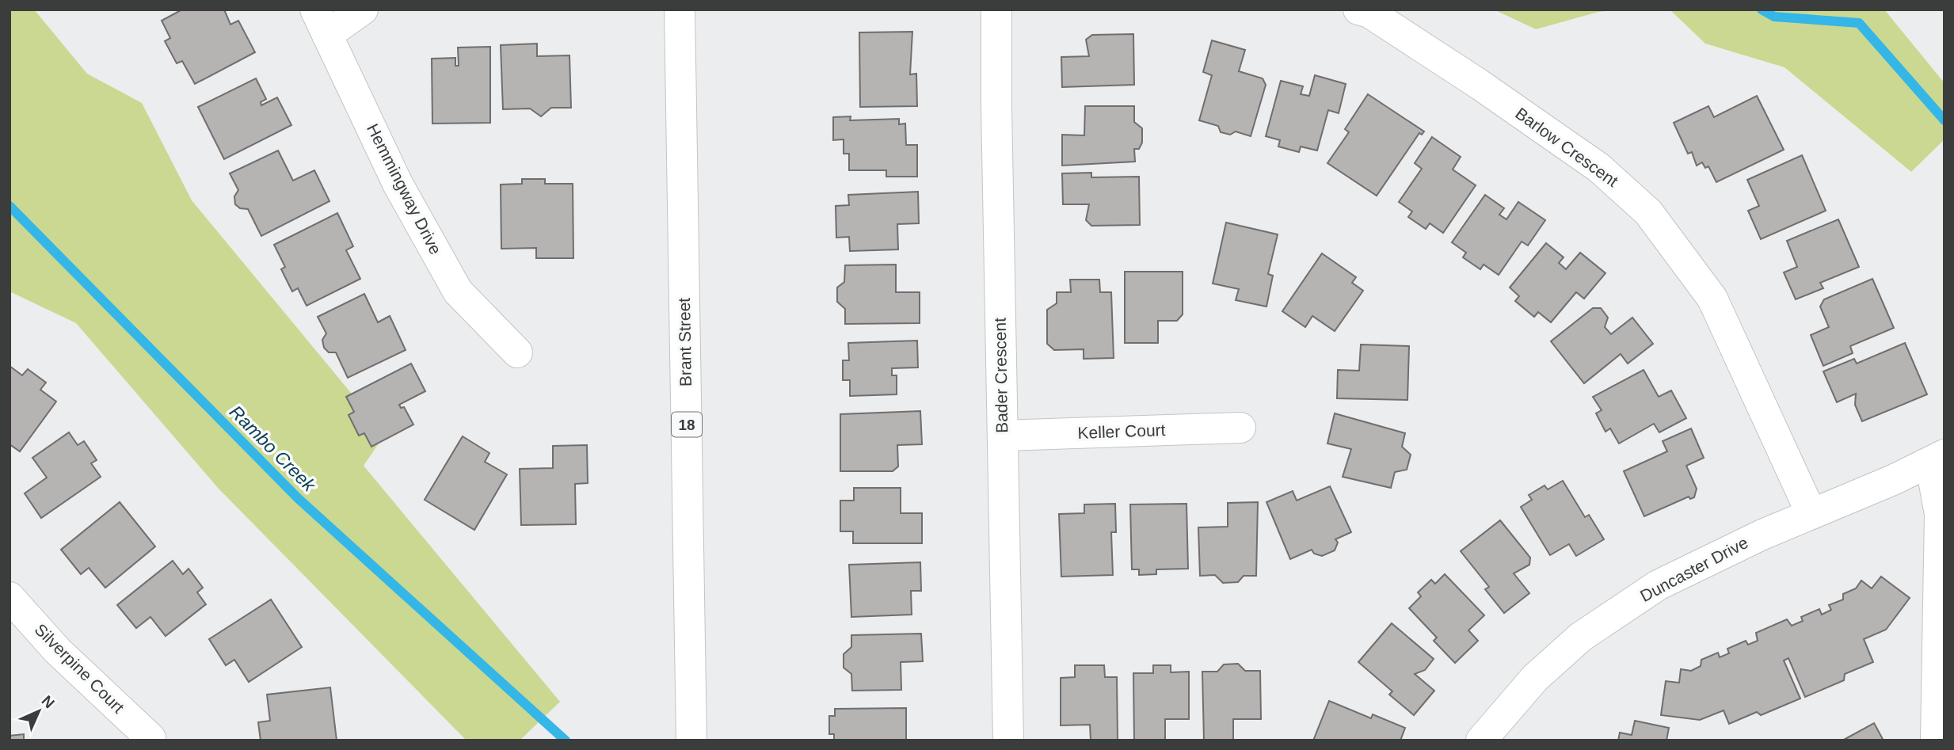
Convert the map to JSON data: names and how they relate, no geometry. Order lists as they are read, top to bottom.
{
  "streets": {
    "street": [
      "Barlow Crescent",
      "Hemmingway Drive",
      "Brant Street",
      "Bader Crescent",
      "18",
      "Keller Court",
      "Duncaster Drive",
      "Silverpine Court"
    ]
  },
  "crossings": [
    ["Barlow Crescent", "Duncaster Drive"],
    ["Bader Crescent", "Keller Court"]
  ],
  "water": ["Rambo Creek"],
  "north": "top right"
}
